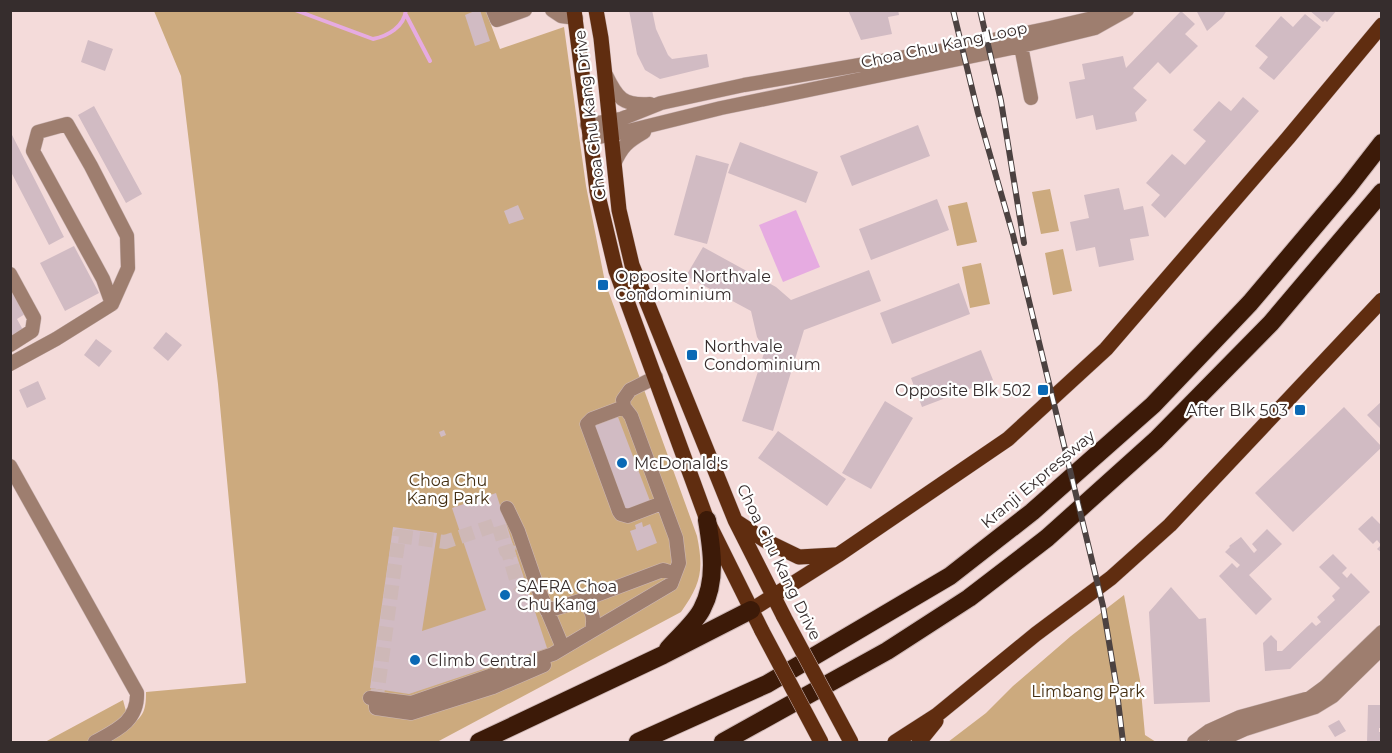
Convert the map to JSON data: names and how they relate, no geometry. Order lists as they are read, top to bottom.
{
  "streets": {
    "highway": ["Kranji Expressway"],
    "main road": ["Choa Chu Kang Drive"],
    "street": ["Choa Chu Kang Loop"]
  },
  "crossings": [
    ["Choa Chu Kang Loop", "Choa Chu Kang Drive"]
  ],
  "parks": ["Choa Chu Kang Park", "Limbang Park"],
  "places": {
    "transit": [
      "Opposite Northvale Condominium",
      "Northvale Condominium",
      "Opposite Blk 502",
      "After Blk 503"
    ],
    "other": ["McDonald's", "SAFRA Choa Chu Kang", "Climb Central"]
  }
}
